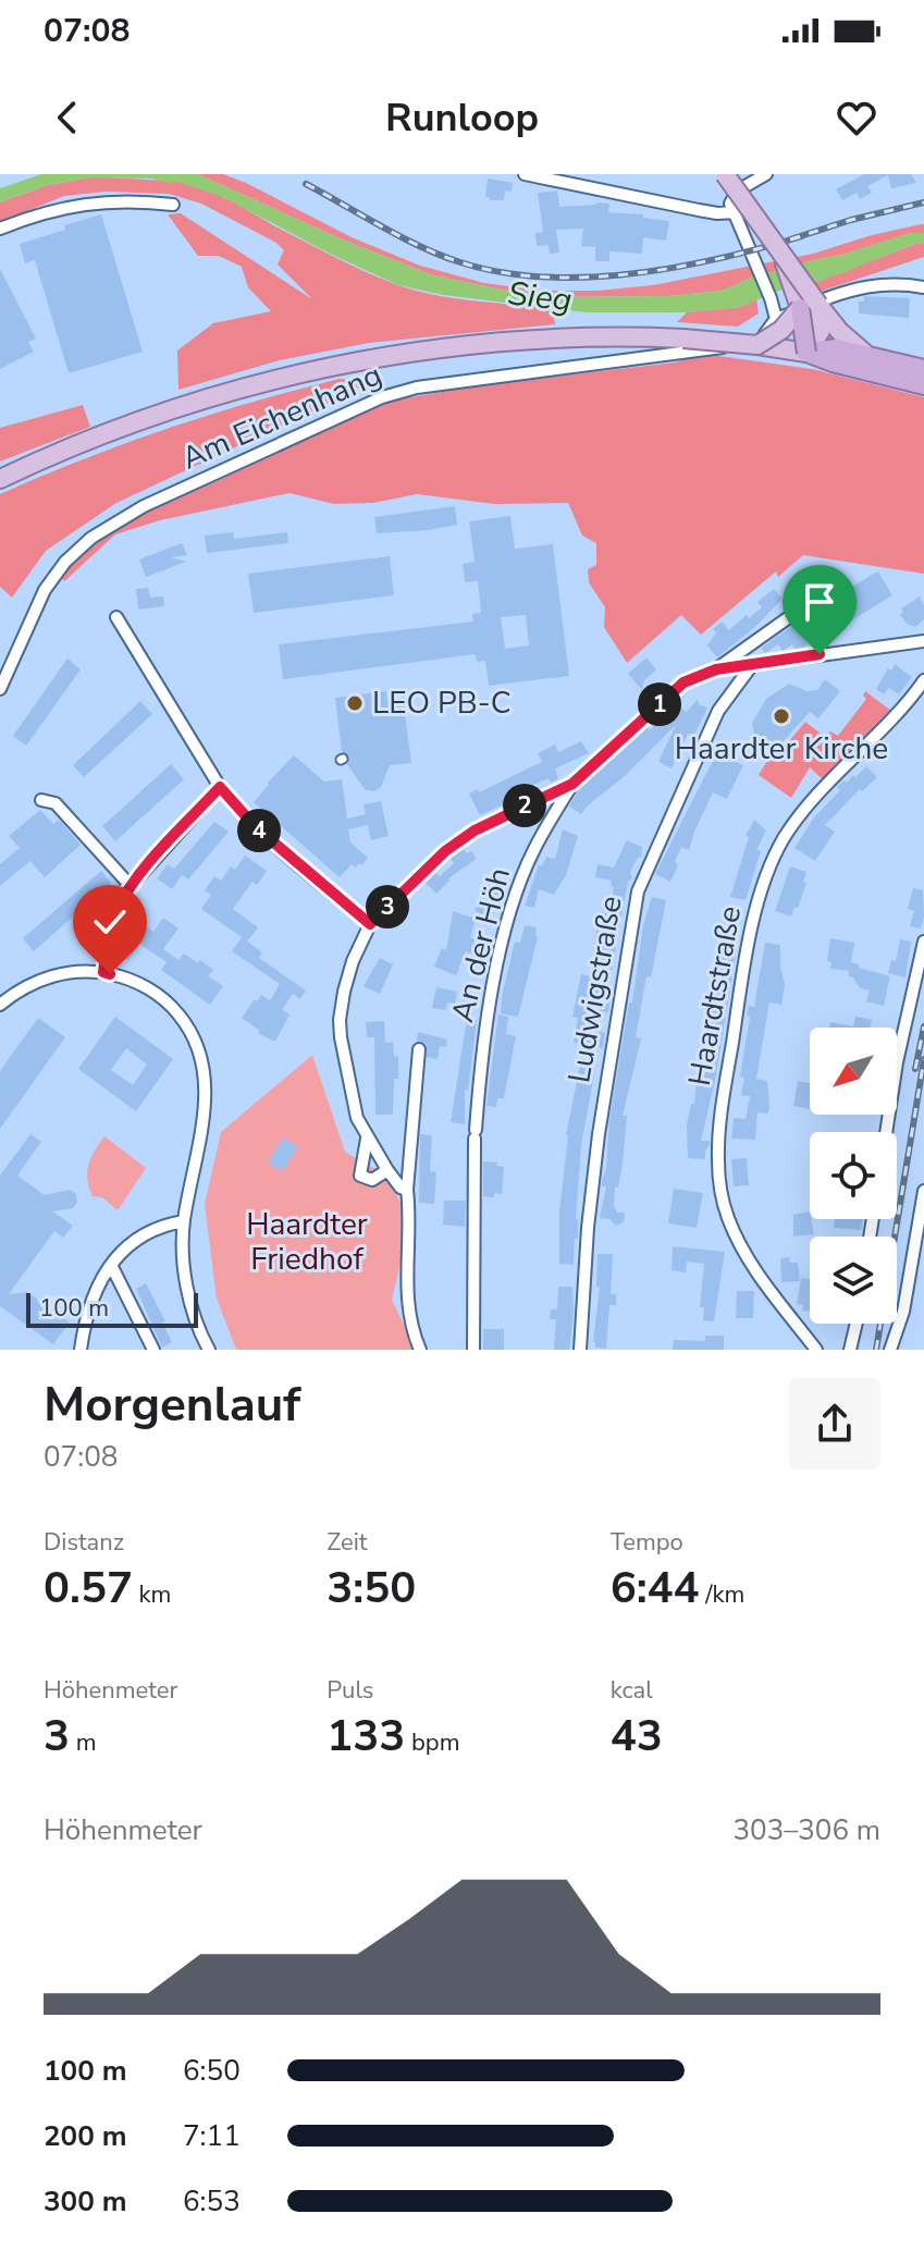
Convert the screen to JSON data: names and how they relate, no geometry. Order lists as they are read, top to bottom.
{
  "streets": {
    "street": [
      "Am Eichenhang",
      "An der Höh",
      "Ludwigstraße",
      "Haardtstraße"
    ]
  },
  "water": ["Sieg"],
  "parks": ["Haardter Friedhof"],
  "places": ["LEO PB-C", "Haardter Kirche"],
  "scale_bar": "100 m",
  "north": "bottom left",
  "page": {
    "status": "07:08",
    "header": "Runloop",
    "pins": [
      "1",
      "2",
      "4",
      "3"
    ],
    "scale": "100 m",
    "heading": ["Morgenlauf", "07:08"],
    "stats": [
      ["Distanz", "0.57 km"],
      ["Zeit", "3:50"],
      ["Tempo", "6:44 /km"],
      ["Höhenmeter", "3 m"],
      ["Puls", "133 bpm"],
      ["kcal", "43"]
    ],
    "chart": ["Höhenmeter", "303–306 m"],
    "list": [
      {
        "name": "100 m",
        "note": "6:50"
      },
      {
        "name": "200 m",
        "note": "7:11"
      },
      {
        "name": "300 m",
        "note": "6:53"
      }
    ]
  }
}
